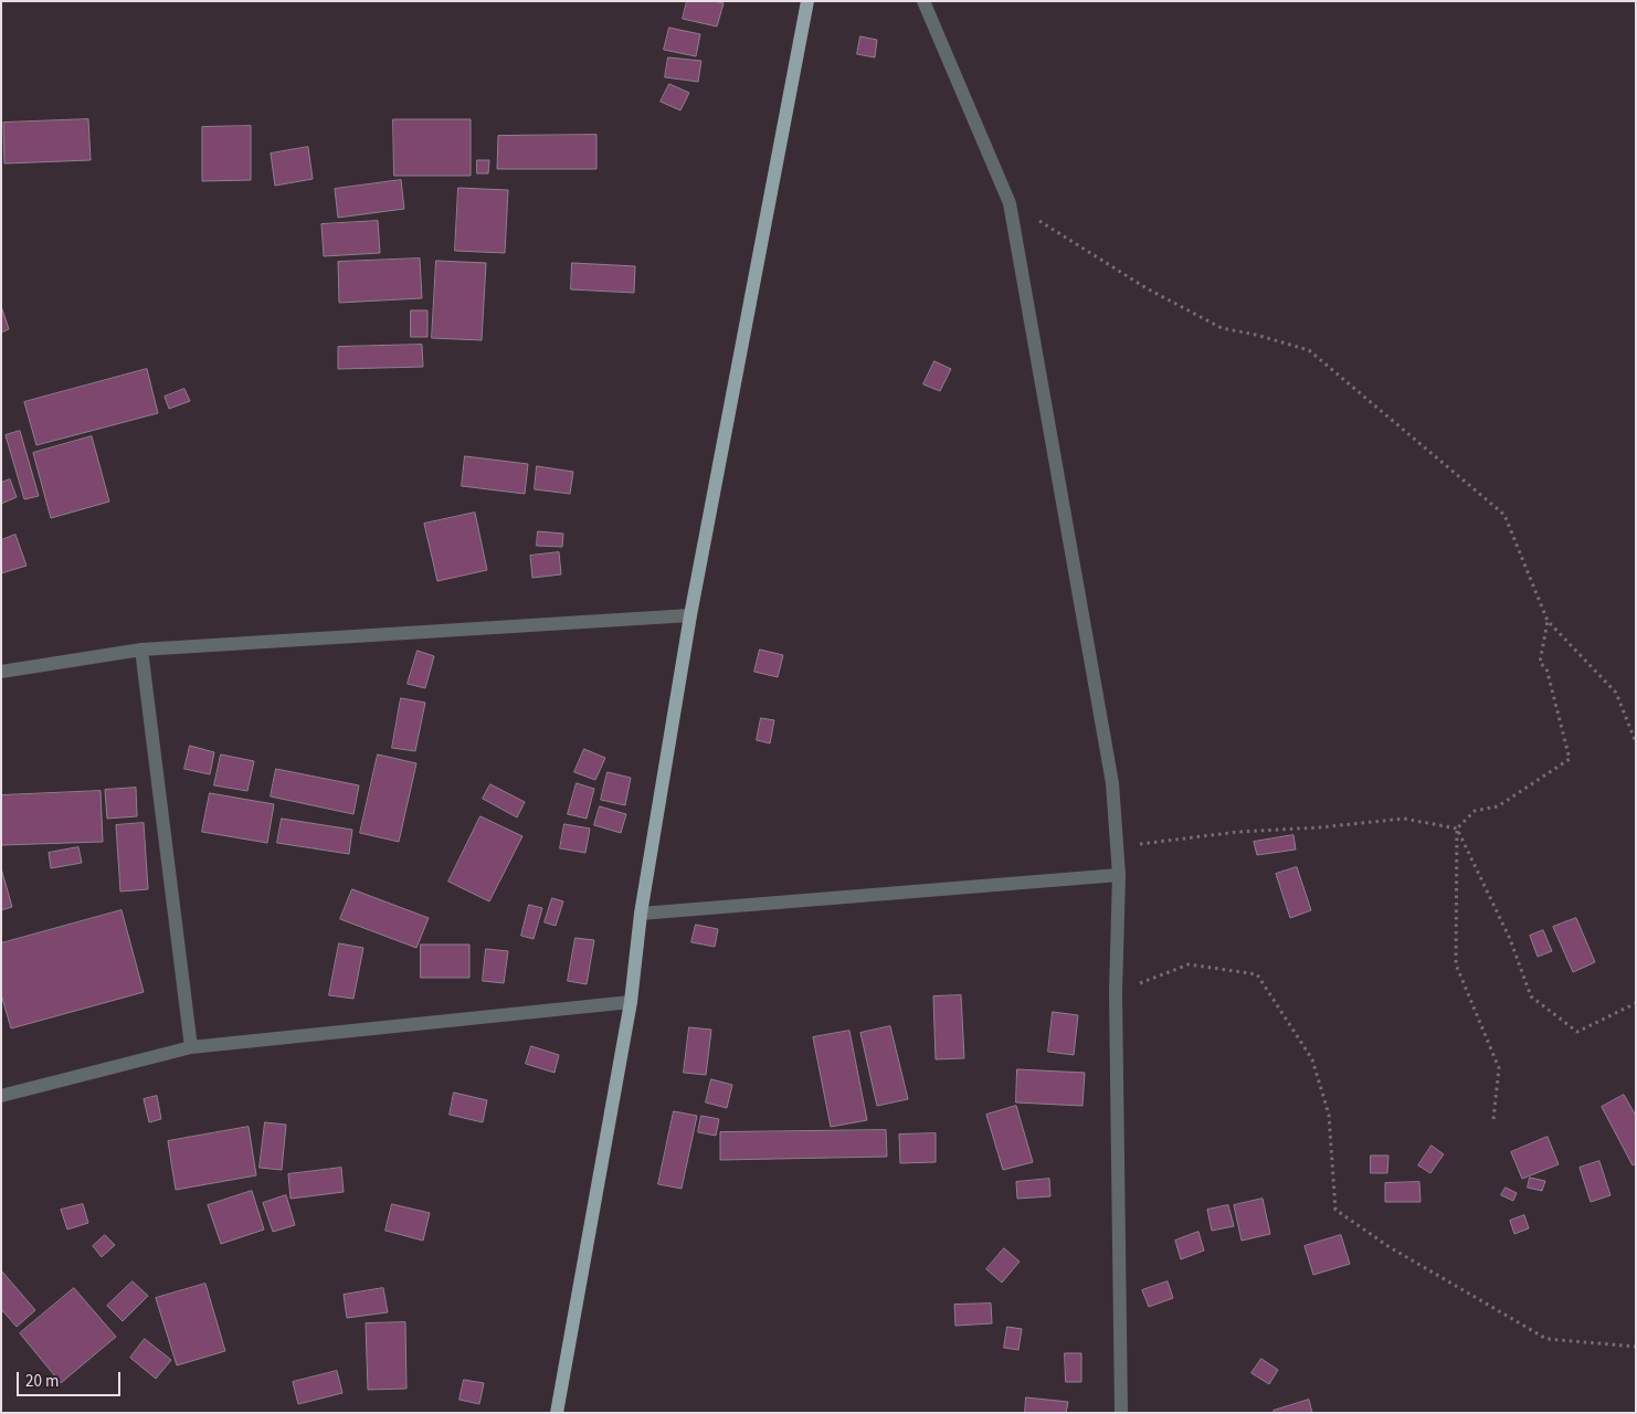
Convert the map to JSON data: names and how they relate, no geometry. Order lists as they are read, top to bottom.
{
  "scale_bar": "20 m"
}
